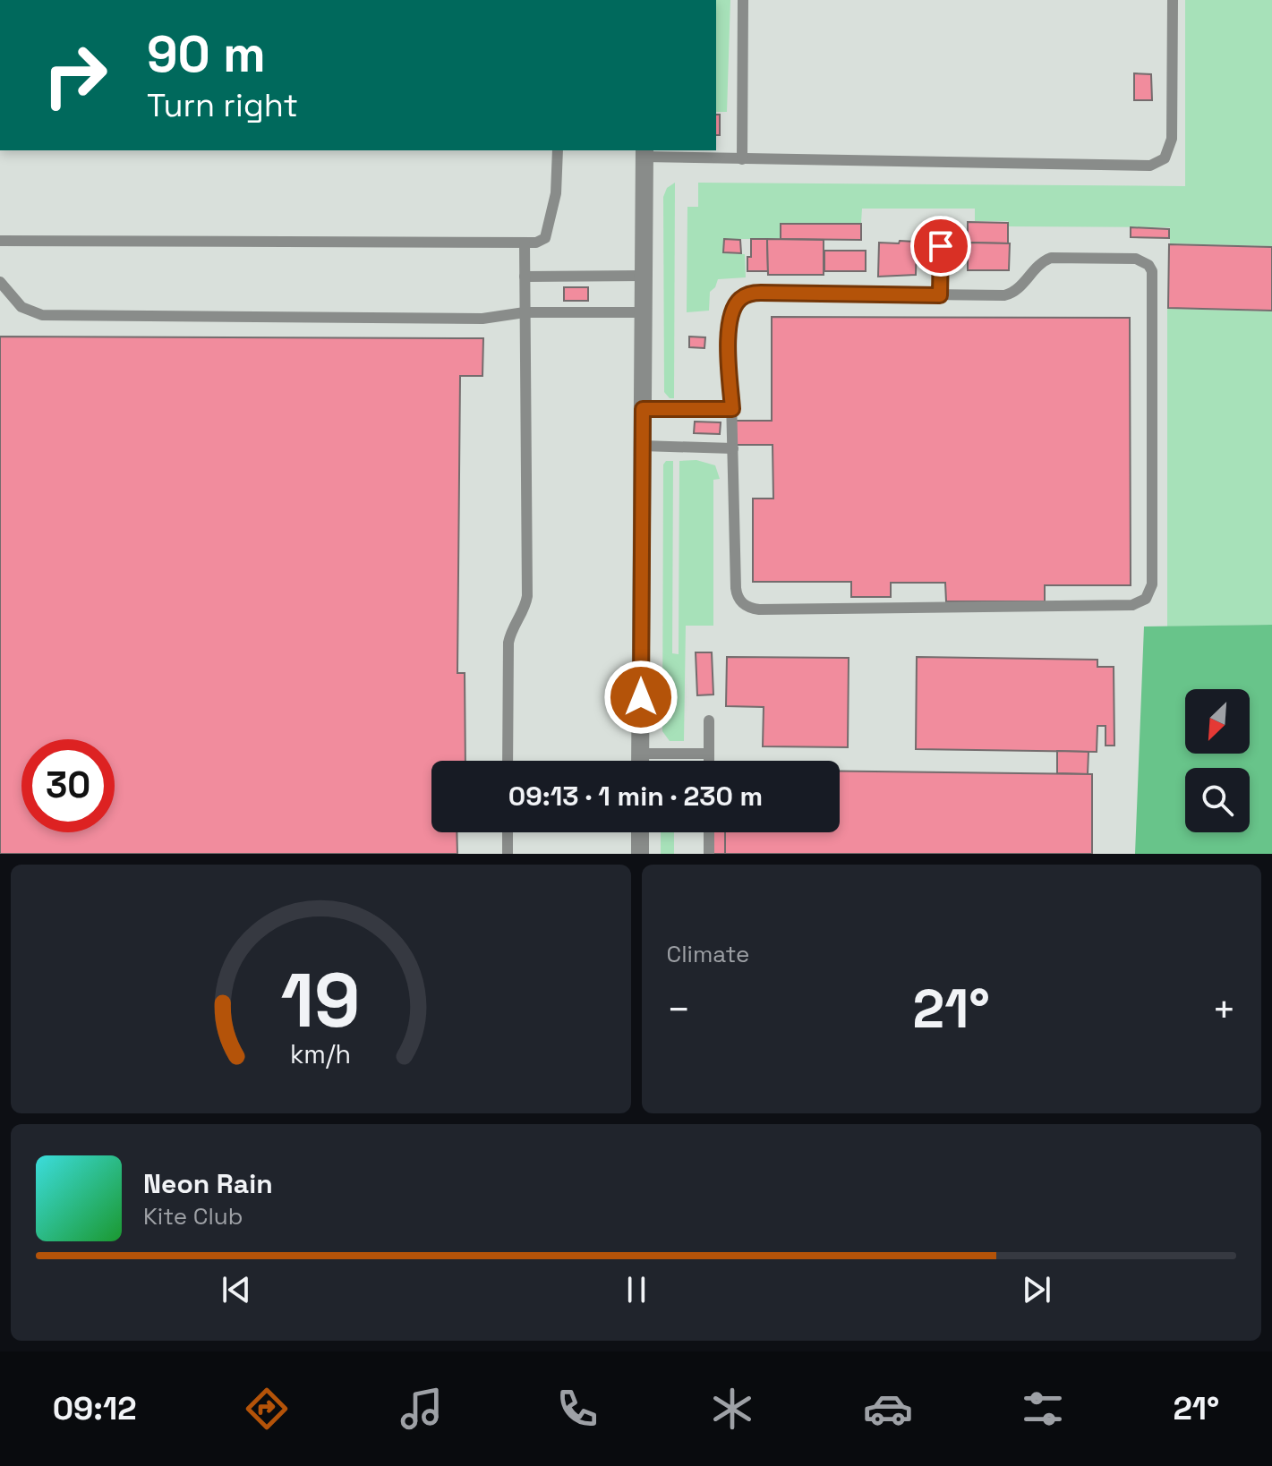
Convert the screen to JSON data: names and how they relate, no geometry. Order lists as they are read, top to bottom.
{
  "north": "bottom left",
  "page": {
    "turn": ["90 m", "Turn right"],
    "limit": "30",
    "trip": "09:13 · 1 min · 230 m",
    "tile": "Climate",
    "heat": ["−", "21°", "+"],
    "song": ["Neon Rain", "Kite Club"],
    "tabs": ["09:12", "21°"],
    "gauge": ["19", "km/h"]
  }
}
